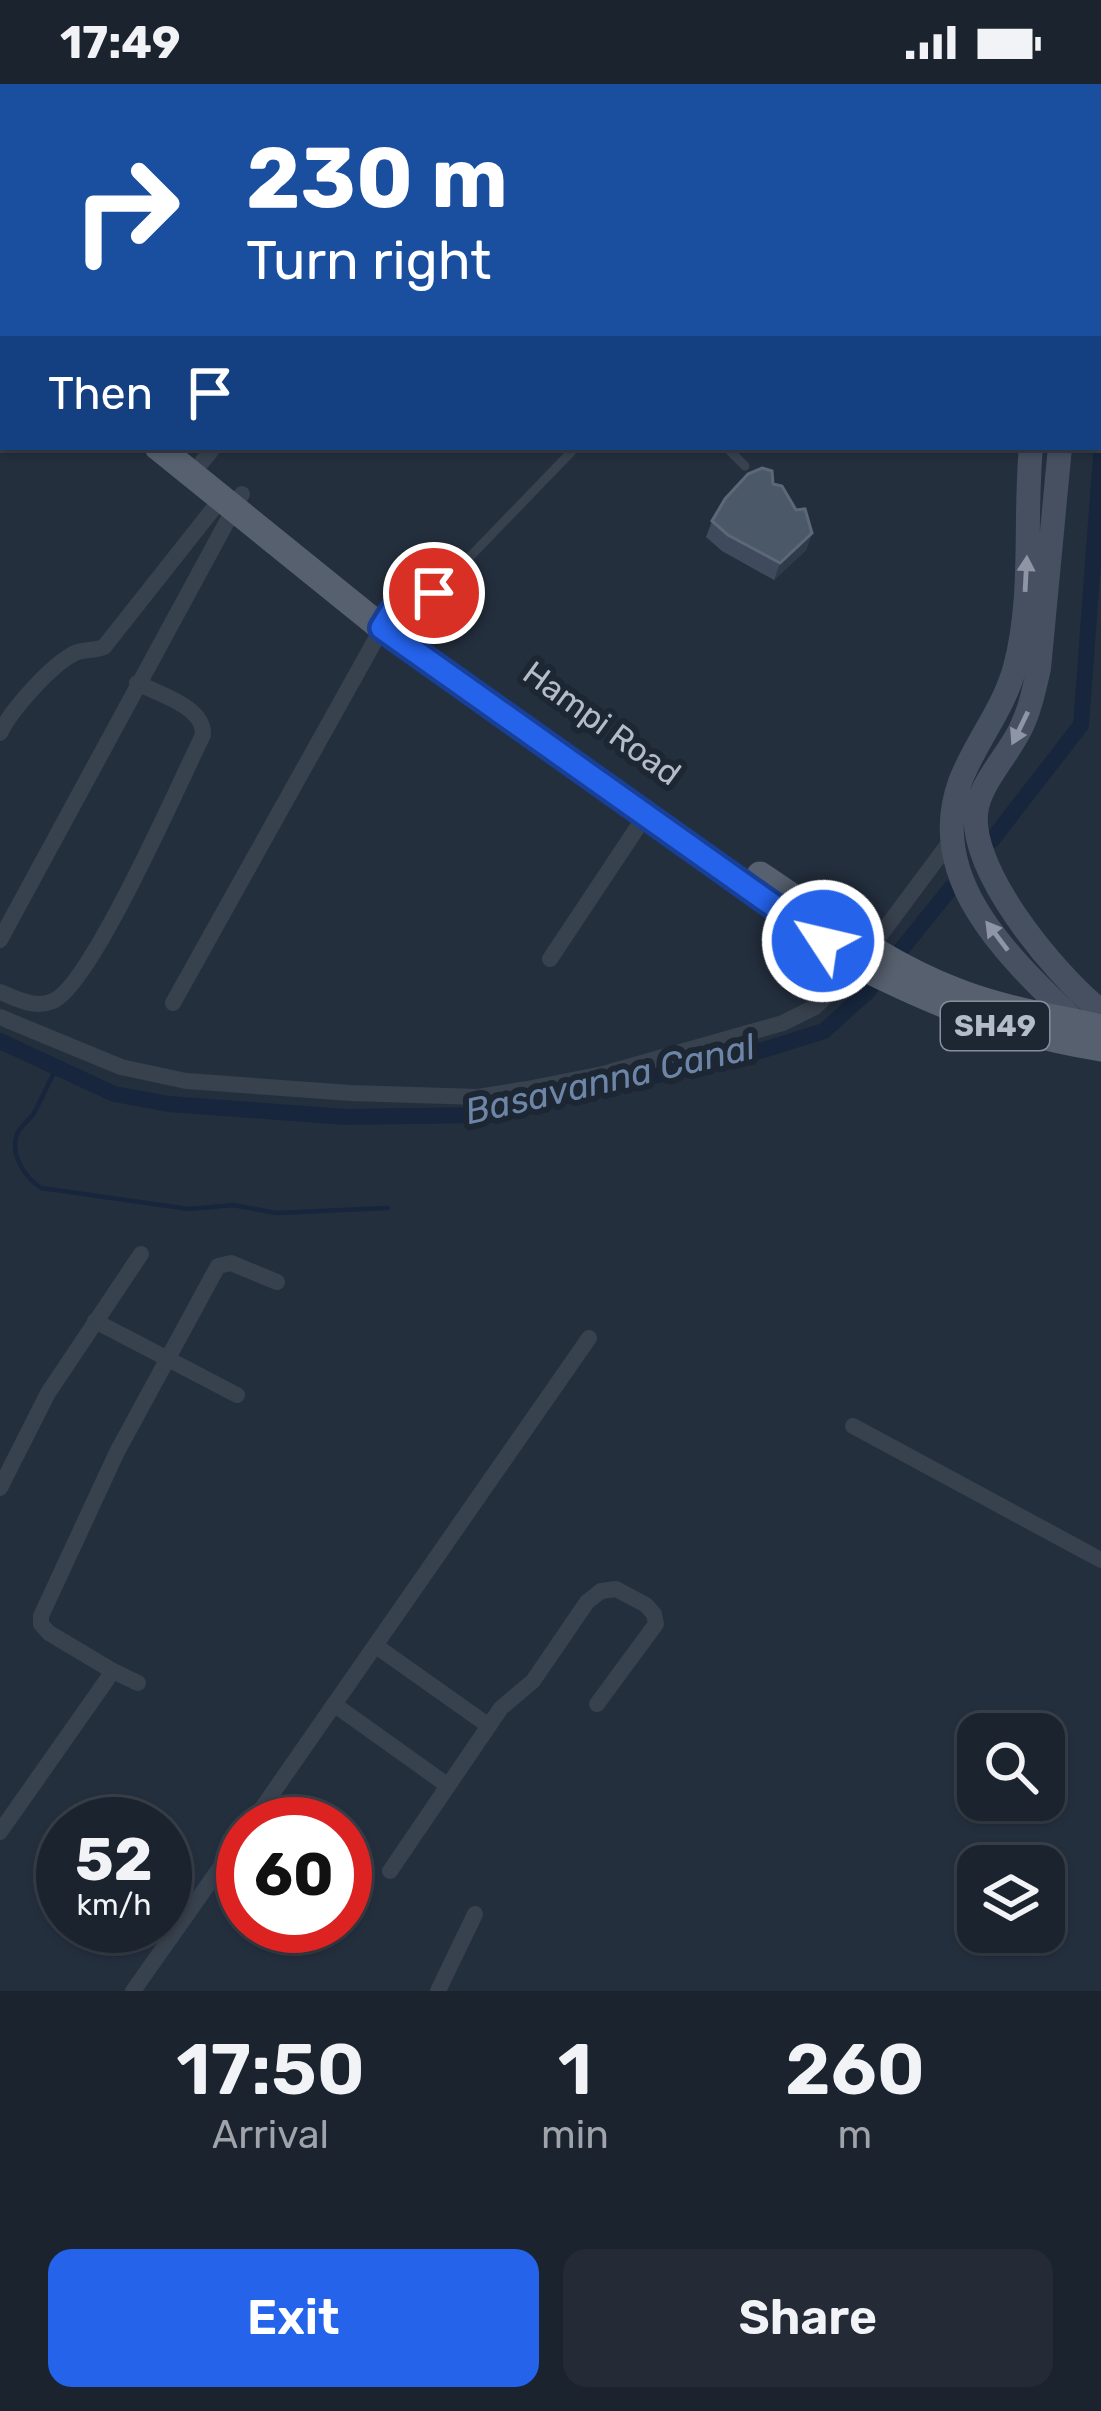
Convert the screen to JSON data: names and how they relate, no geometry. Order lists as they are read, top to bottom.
{
  "streets": {
    "main road": ["Hampi Road", "SH49"]
  },
  "crossings": [
    ["Hampi Road", "SH49"]
  ],
  "water": ["Basavanna Canal"],
  "page": {
    "status": "17:49",
    "turn": ["230 m", "Turn right"],
    "then": "Then",
    "speed": "52 km/h",
    "limit": "60",
    "eta": [
      "17:50",
      "Arrival",
      "1",
      "min",
      "260",
      "m"
    ],
    "buttons": ["Exit", "Share"]
  }
}
